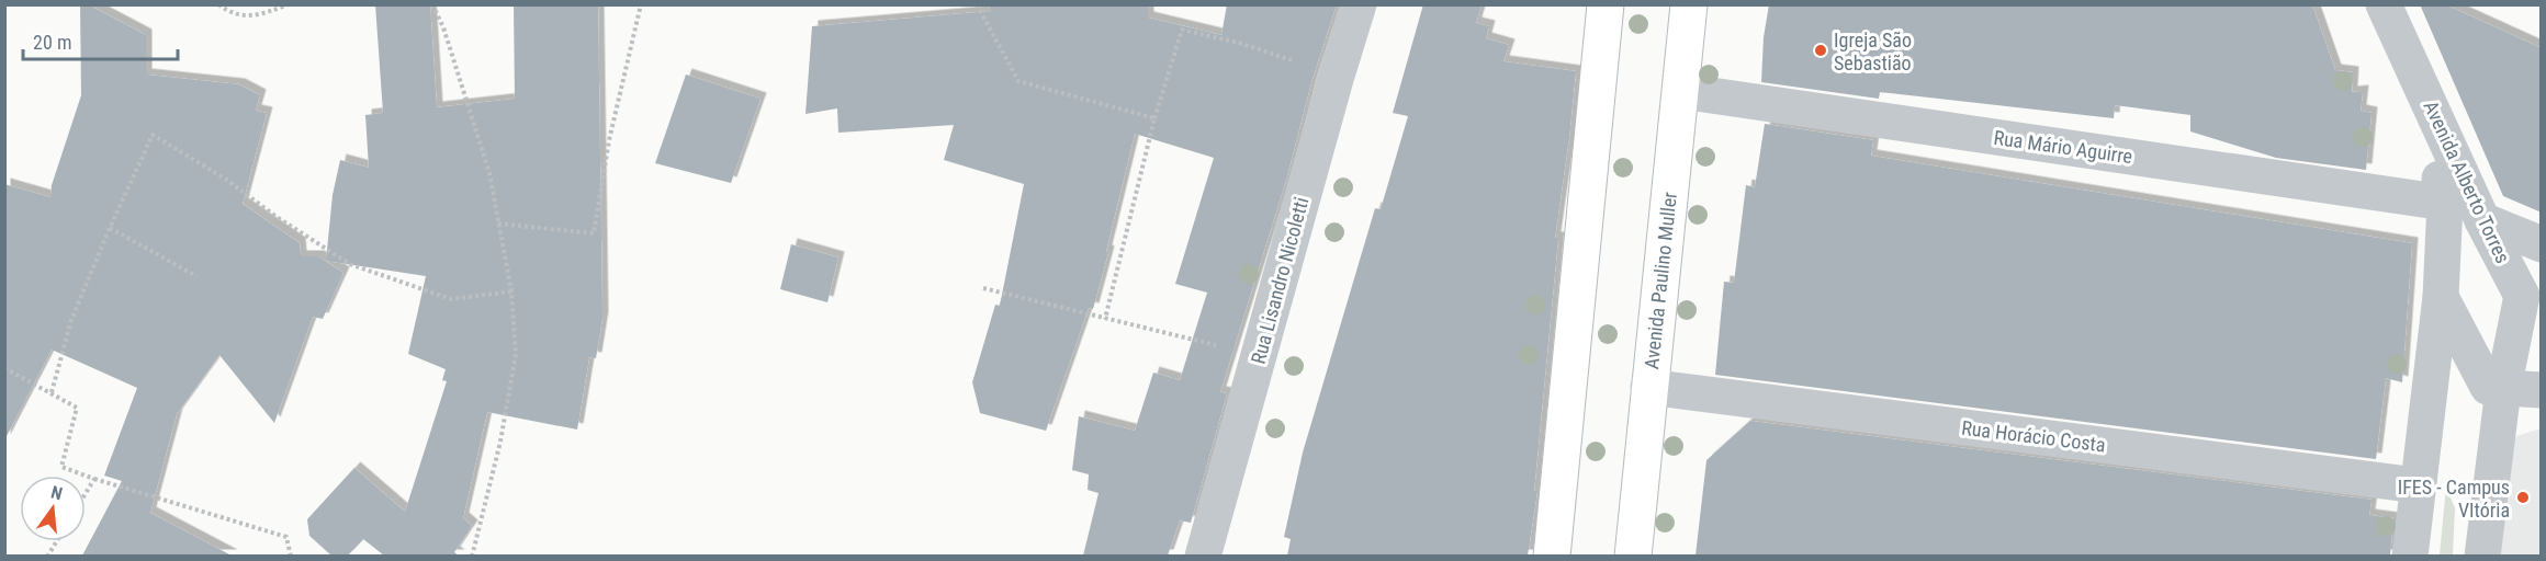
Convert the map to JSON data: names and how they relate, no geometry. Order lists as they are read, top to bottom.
{
  "streets": {
    "main road": ["Avenida Paulino Muller"],
    "street": [
      "Rua Mário Aguirre",
      "Avenida Alberto Torres",
      "Rua Lisandro Nicoletti",
      "Rua Horácio Costa"
    ]
  },
  "crossings": [
    ["Rua Mário Aguirre", "Avenida Alberto Torres"],
    ["Rua Mário Aguirre", "Avenida Paulino Muller"],
    ["Avenida Alberto Torres", "Rua Horácio Costa"],
    ["Avenida Paulino Muller", "Rua Horácio Costa"]
  ],
  "places": ["Igreja São Sebastião", "IFES - Campus VItória"],
  "scale_bar": "20 m",
  "north": "top"
}
